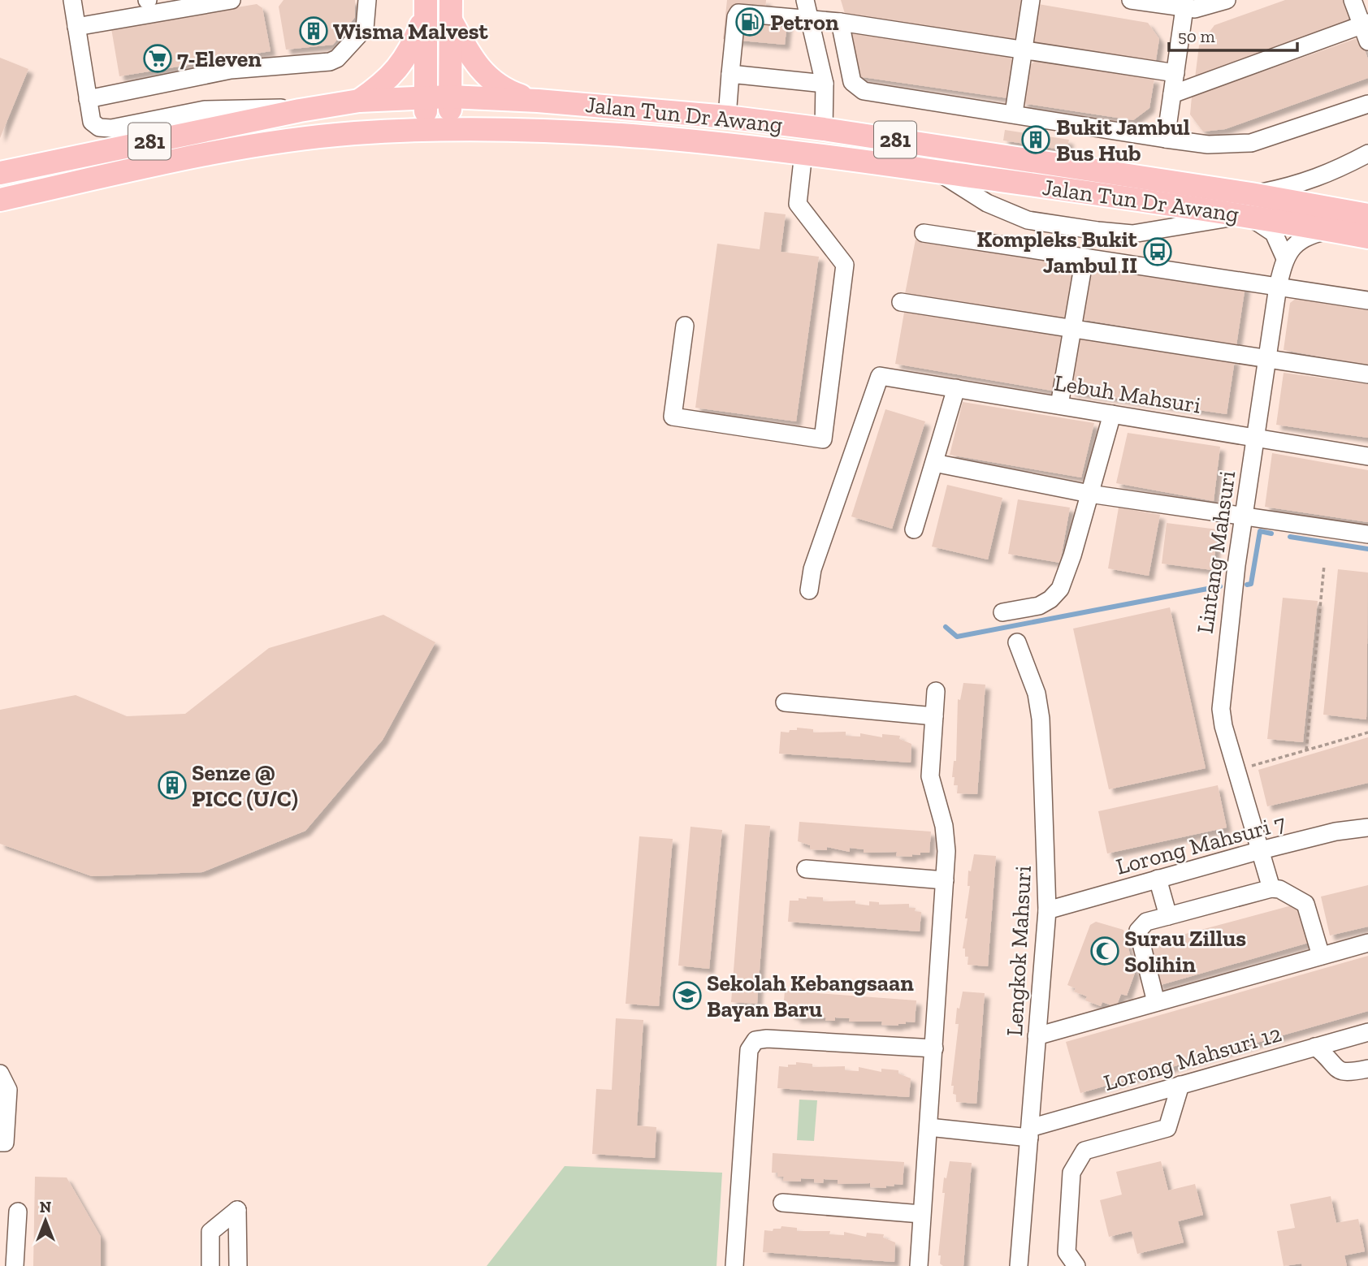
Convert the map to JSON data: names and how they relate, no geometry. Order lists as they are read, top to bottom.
{
  "streets": {
    "main road": ["Jalan Tun Dr Awang", "281"],
    "street": [
      "Lebuh Mahsuri",
      "Lintang Mahsuri",
      "Lorong Mahsuri 7",
      "Lengkok Mahsuri",
      "Lorong Mahsuri 12"
    ]
  },
  "crossings": [
    ["Lebuh Mahsuri", "Lintang Mahsuri"],
    ["Lintang Mahsuri", "Lorong Mahsuri 7"],
    ["Lorong Mahsuri 7", "Lengkok Mahsuri"],
    ["Lengkok Mahsuri", "Lorong Mahsuri 12"]
  ],
  "places": {
    "fuel station": ["Petron"],
    "building": ["Wisma Malvest", "Bukit Jambul Bus Hub", "Senze @ PICC (U/C)"],
    "supermarket": ["7-Eleven"],
    "bus stop": ["Kompleks Bukit Jambul II"],
    "mosque": ["Surau Zillus Solihin"],
    "school or university": ["Sekolah Kebangsaan Bayan Baru"]
  },
  "scale_bar": "50 m",
  "north": "top"
}
